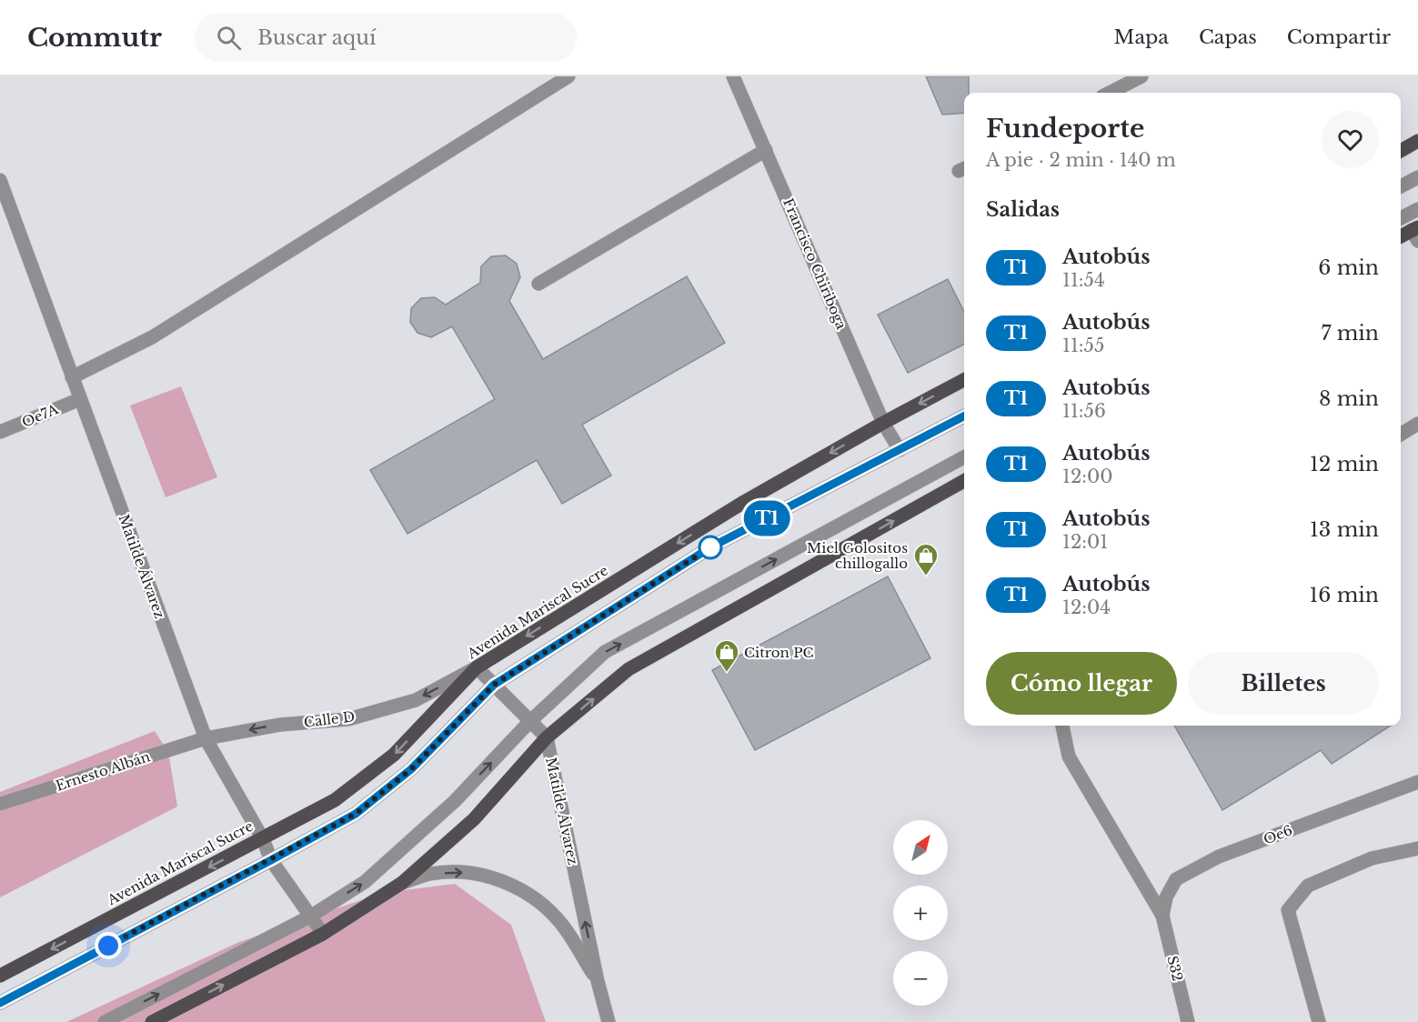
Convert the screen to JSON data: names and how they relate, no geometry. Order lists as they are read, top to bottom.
{
  "streets": {
    "main road": ["Avenida Mariscal Sucre"],
    "street": [
      "Francisco Chiriboga",
      "Oe7A",
      "Matilde Álvarez",
      "Calle D",
      "Ernesto Albán",
      "Oe6",
      "S32"
    ]
  },
  "crossings": [
    ["Francisco Chiriboga", "Avenida Mariscal Sucre"],
    ["Oe7A", "Matilde Álvarez"],
    ["Matilde Álvarez", "Avenida Mariscal Sucre"],
    ["Matilde Álvarez", "Calle D"],
    ["Matilde Álvarez", "Ernesto Albán"],
    ["Avenida Mariscal Sucre", "Calle D"],
    ["Calle D", "Ernesto Albán"],
    ["Oe6", "S32"]
  ],
  "places": {
    "shop": ["Miel Golositos chillogallo", "Citron PC"]
  },
  "lines": ["bus line T1"],
  "north": "top right",
  "page": {
    "header": "Commutr",
    "search": "Buscar aquí",
    "nav": ["Mapa", "Capas", "Compartir"],
    "on_map": "T1",
    "heading": [
      ["Fundeporte", "A pie · 2 min · 140 m"],
      "Salidas"
    ],
    "list": [
      {
        "mark": "T1",
        "name": "Autobús",
        "note": "11:54",
        "value": "6 min"
      },
      {
        "mark": "T1",
        "name": "Autobús",
        "note": "11:55",
        "value": "7 min"
      },
      {
        "mark": "T1",
        "name": "Autobús",
        "note": "11:56",
        "value": "8 min"
      },
      {
        "mark": "T1",
        "name": "Autobús",
        "note": "12:00",
        "value": "12 min"
      },
      {
        "mark": "T1",
        "name": "Autobús",
        "note": "12:01",
        "value": "13 min"
      },
      {
        "mark": "T1",
        "name": "Autobús",
        "note": "12:04",
        "value": "16 min"
      }
    ],
    "buttons": ["Cómo llegar", "Billetes"],
    "map_buttons": ["+", "−"]
  }
}
